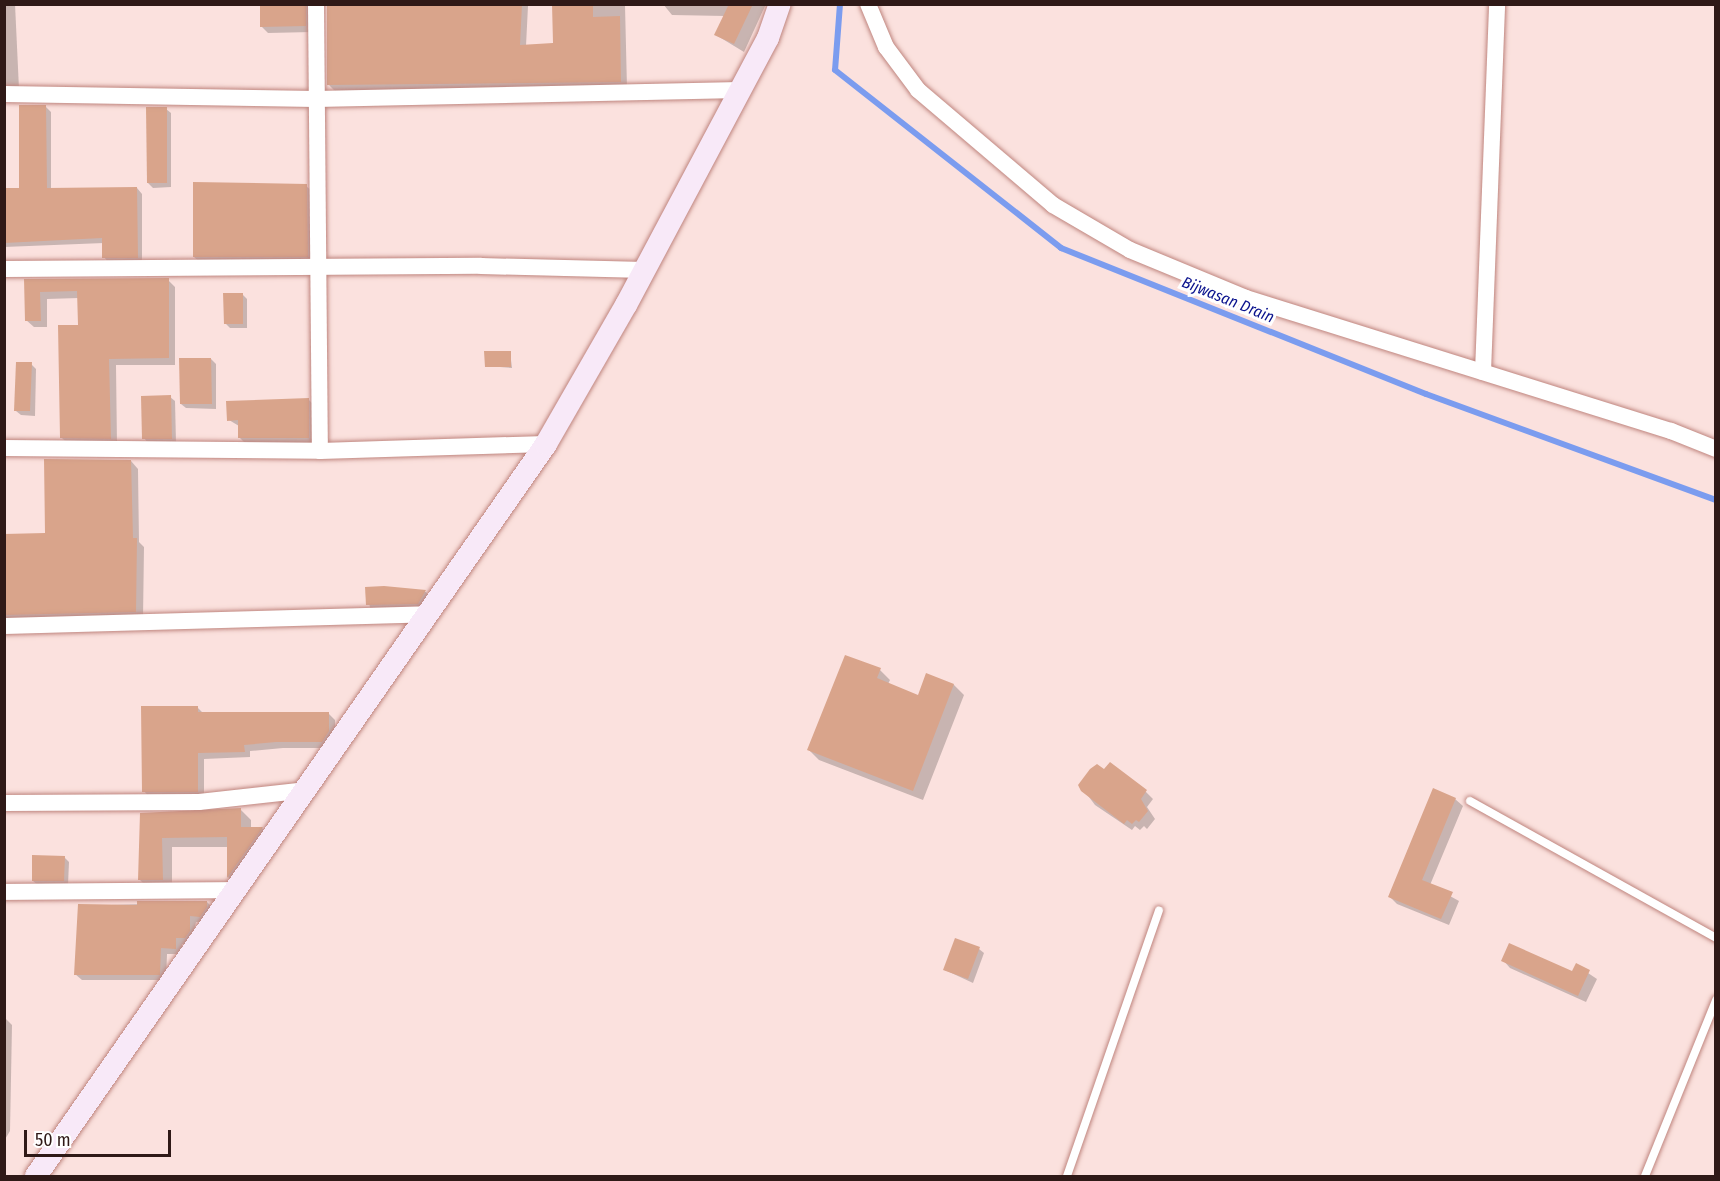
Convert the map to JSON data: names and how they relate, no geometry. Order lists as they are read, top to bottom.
{
  "water": ["Bijwasan Drain"],
  "scale_bar": "50 m"
}
